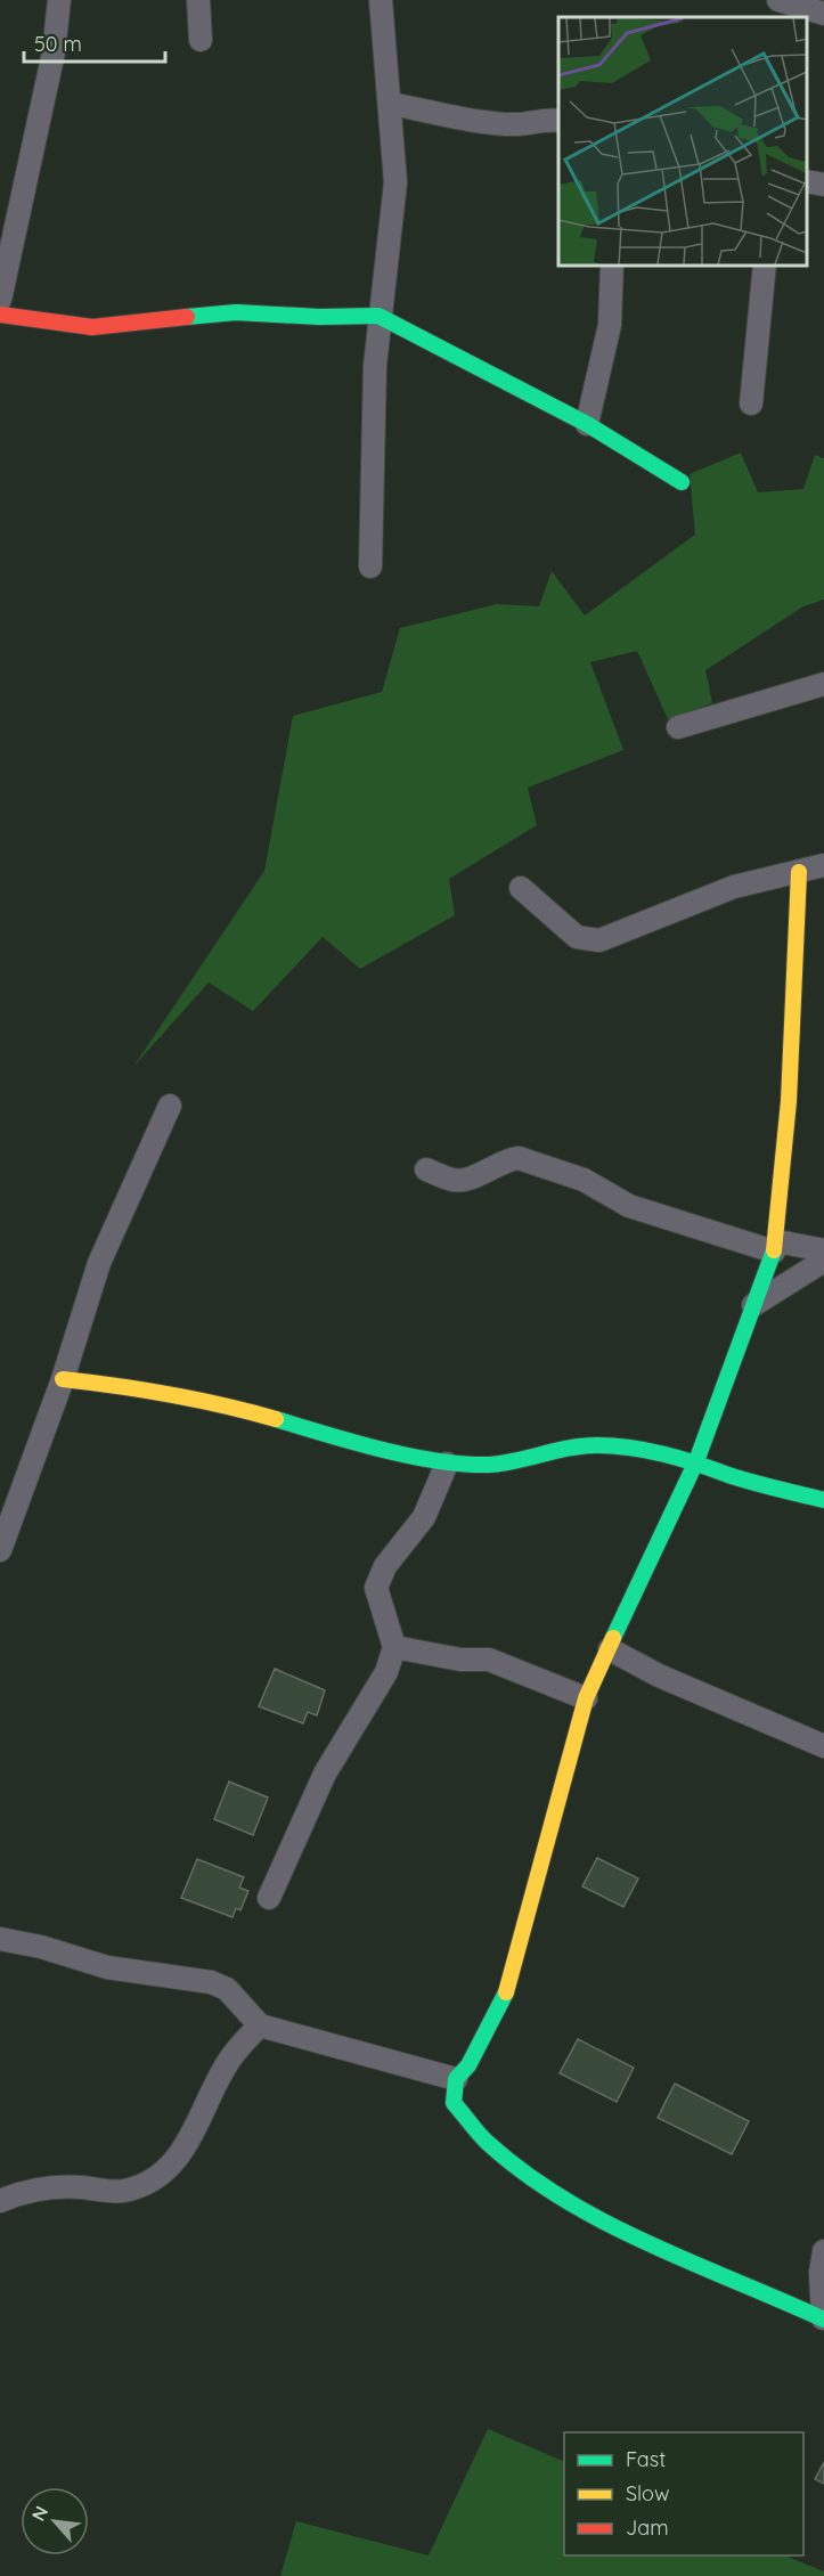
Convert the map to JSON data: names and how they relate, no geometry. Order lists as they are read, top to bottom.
{
  "legend": ["Fast", "Slow", "Jam"],
  "scale_bar": "50 m",
  "north": "top left"
}
